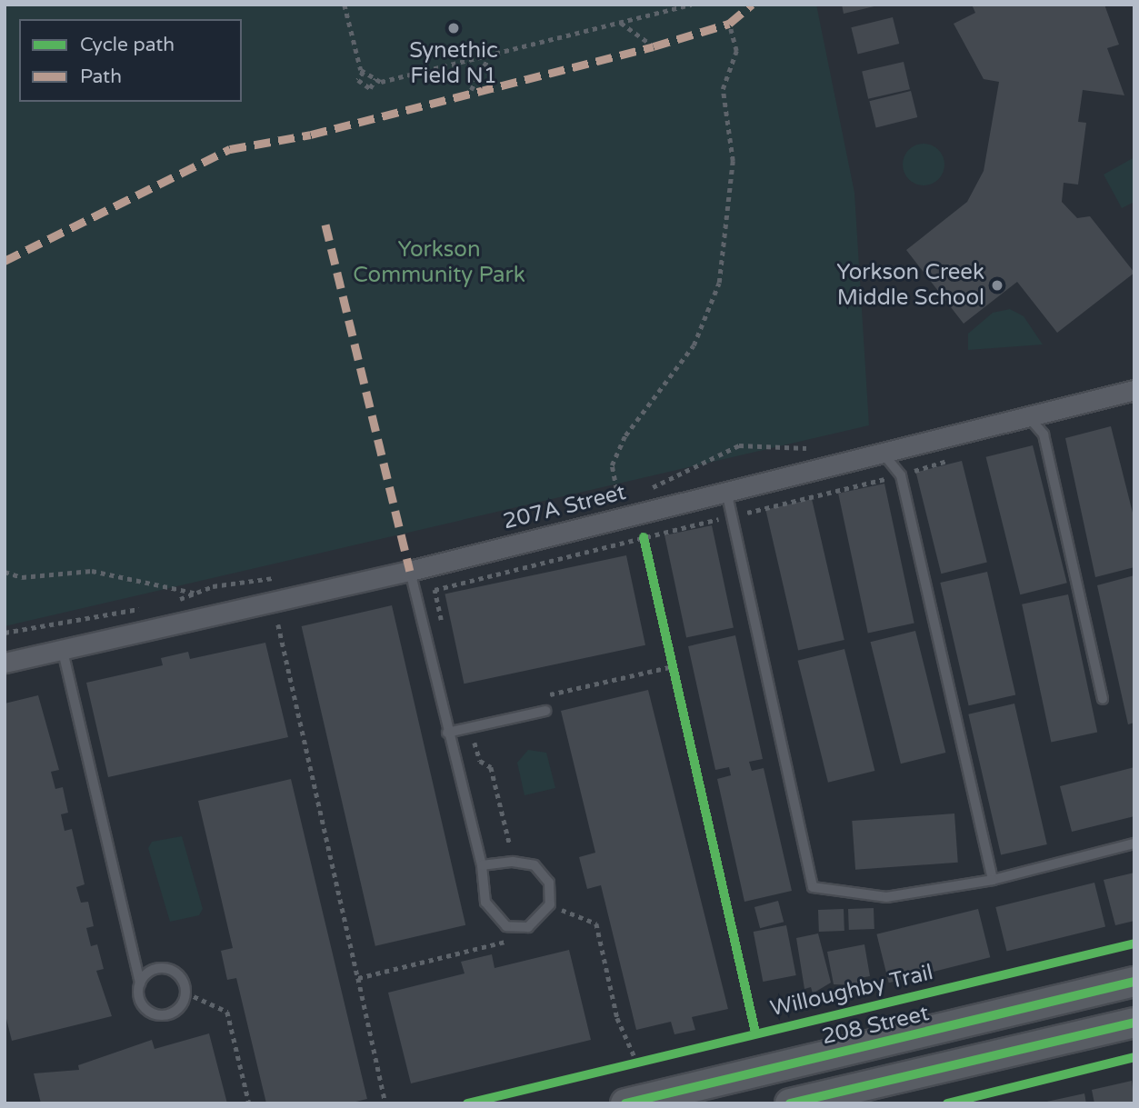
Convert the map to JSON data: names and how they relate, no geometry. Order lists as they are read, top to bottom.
{
  "streets": {
    "main road": ["208 Street"],
    "street": ["207A Street"],
    "cycle path": ["Willoughby Trail"]
  },
  "parks": ["Yorkson Community Park"],
  "places": ["Synethic Field N1", "Yorkson Creek Middle School"],
  "legend": ["Cycle path", "Path"]
}
